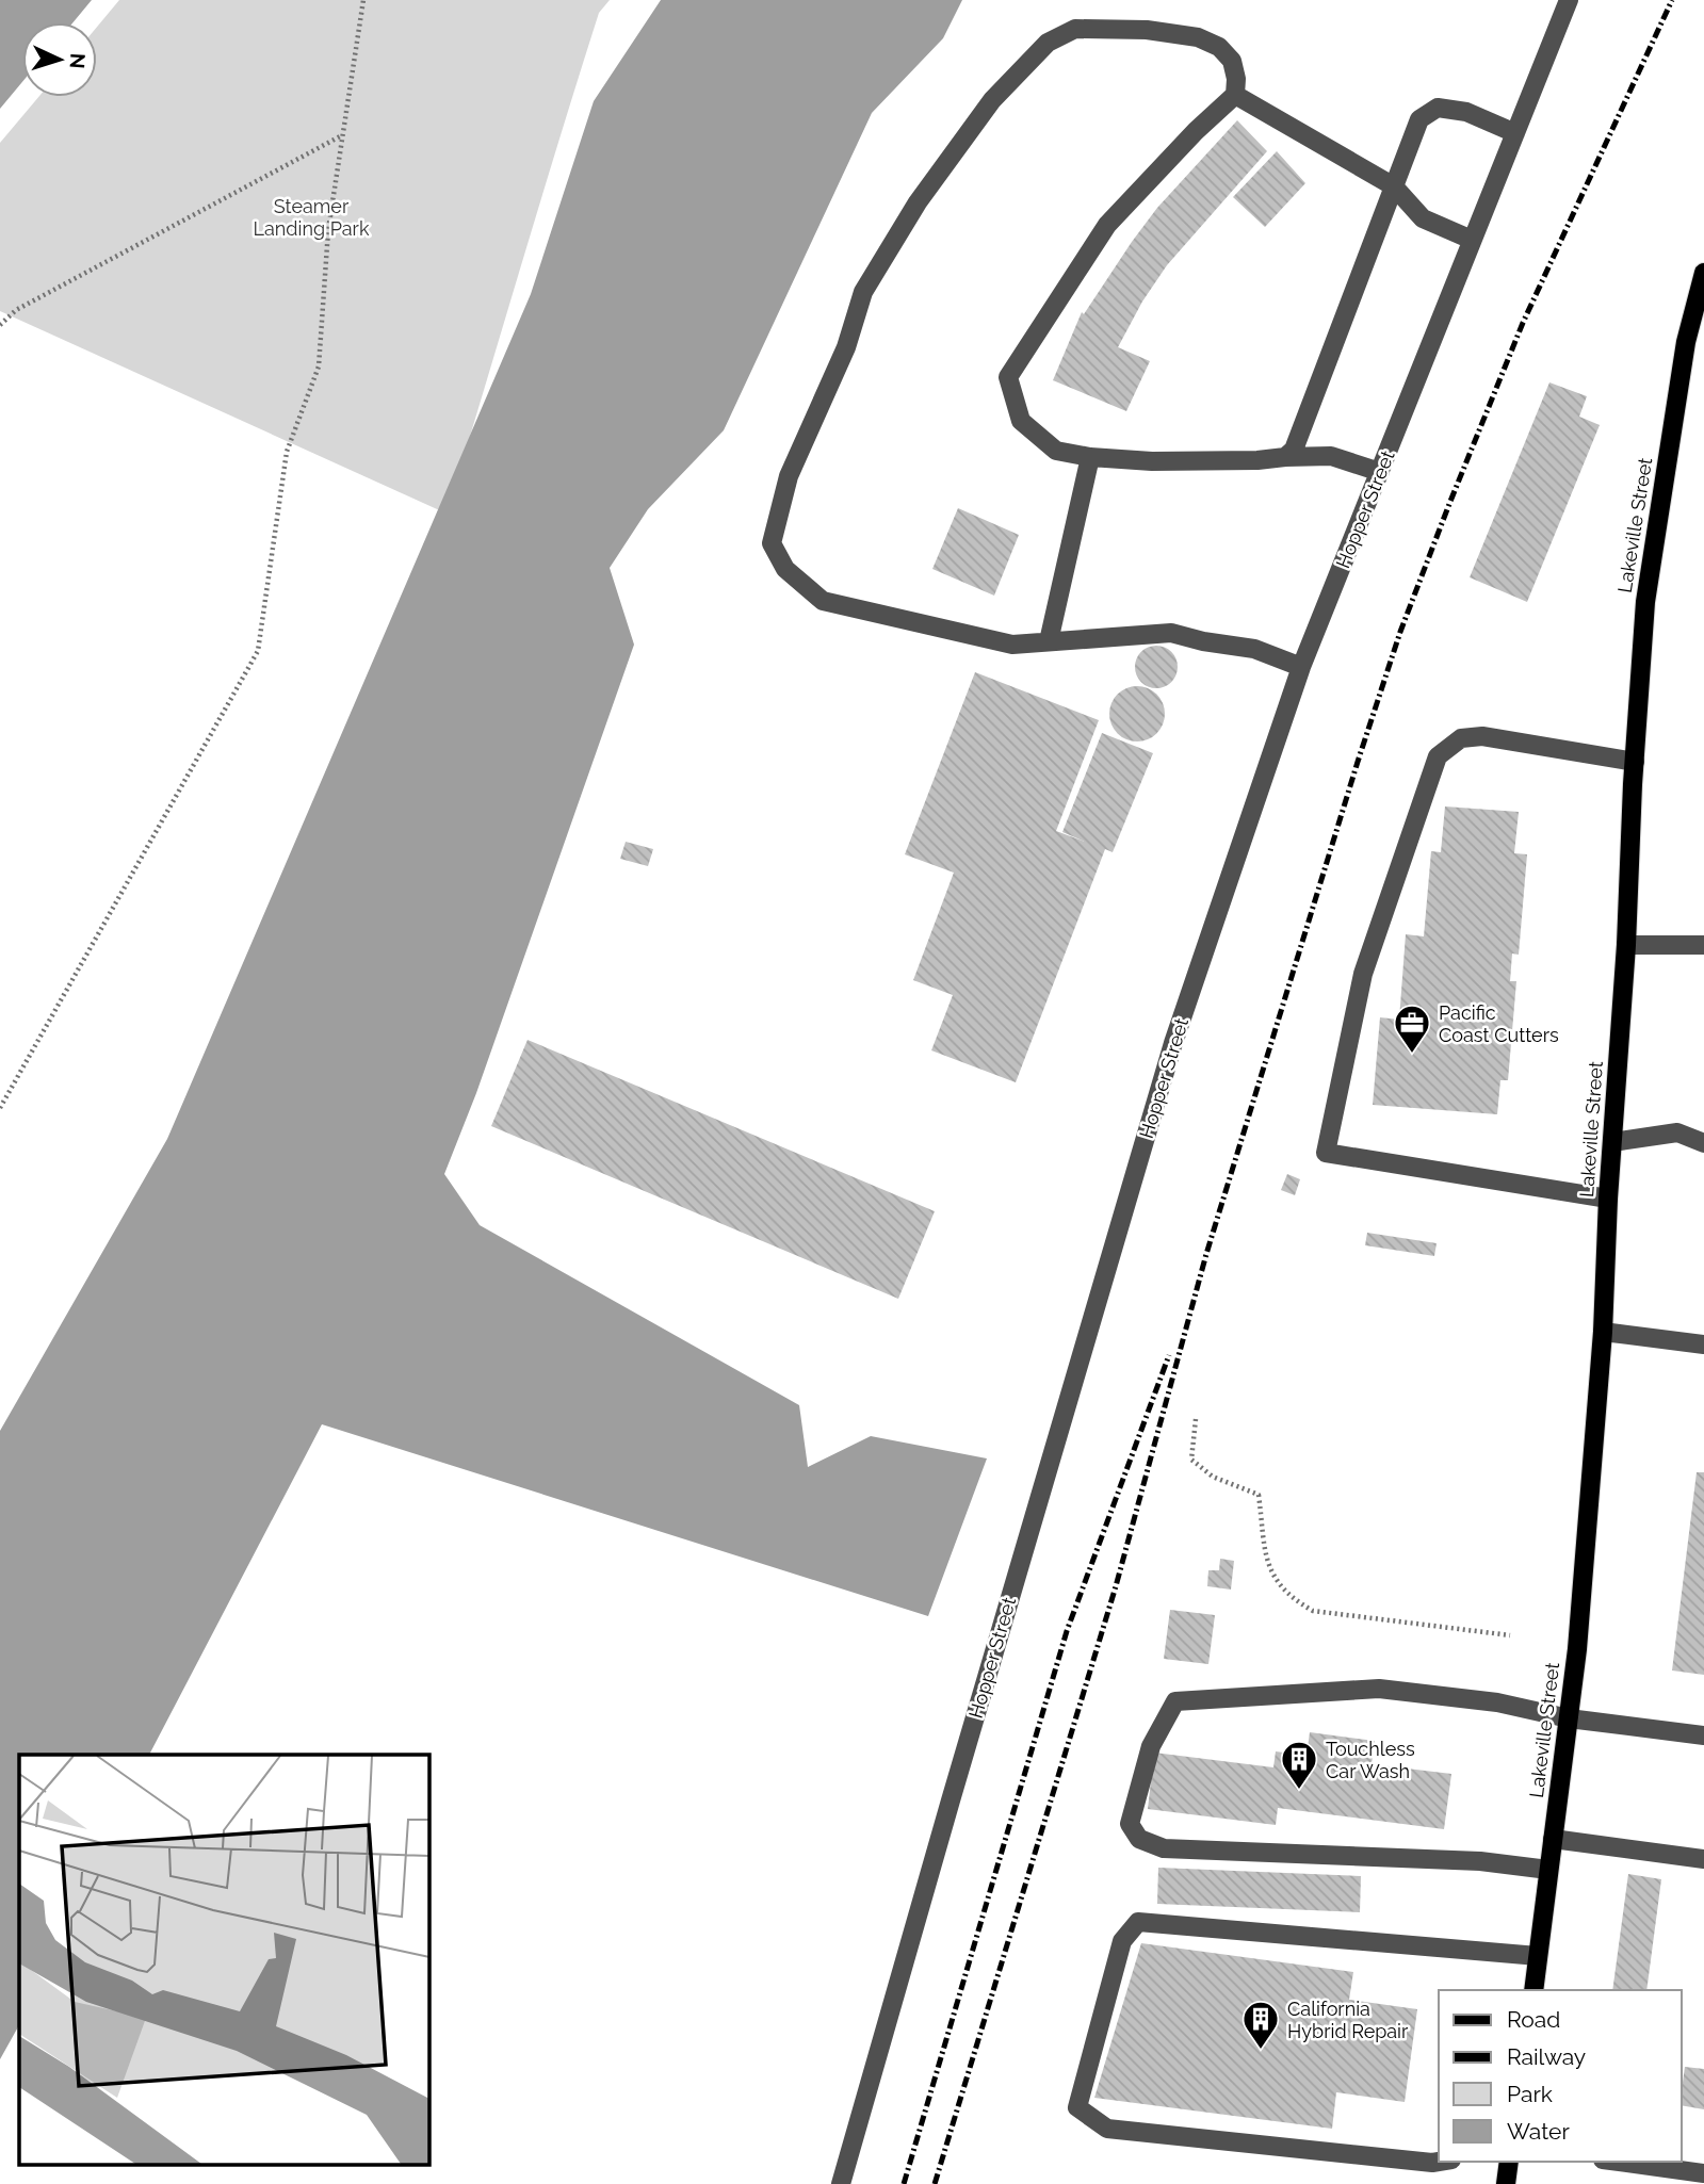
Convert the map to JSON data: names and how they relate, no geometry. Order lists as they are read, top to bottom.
{
  "streets": {
    "main road": ["Lakeville Street"],
    "street": ["Hopper Street"]
  },
  "parks": ["Steamer Landing Park"],
  "places": {
    "office": ["Pacific Coast Cutters"],
    "building": ["Touchless Car Wash", "California Hybrid Repair"]
  },
  "legend": [
    "Road",
    "Railway",
    "Park",
    "Water"
  ],
  "north": "right"
}
